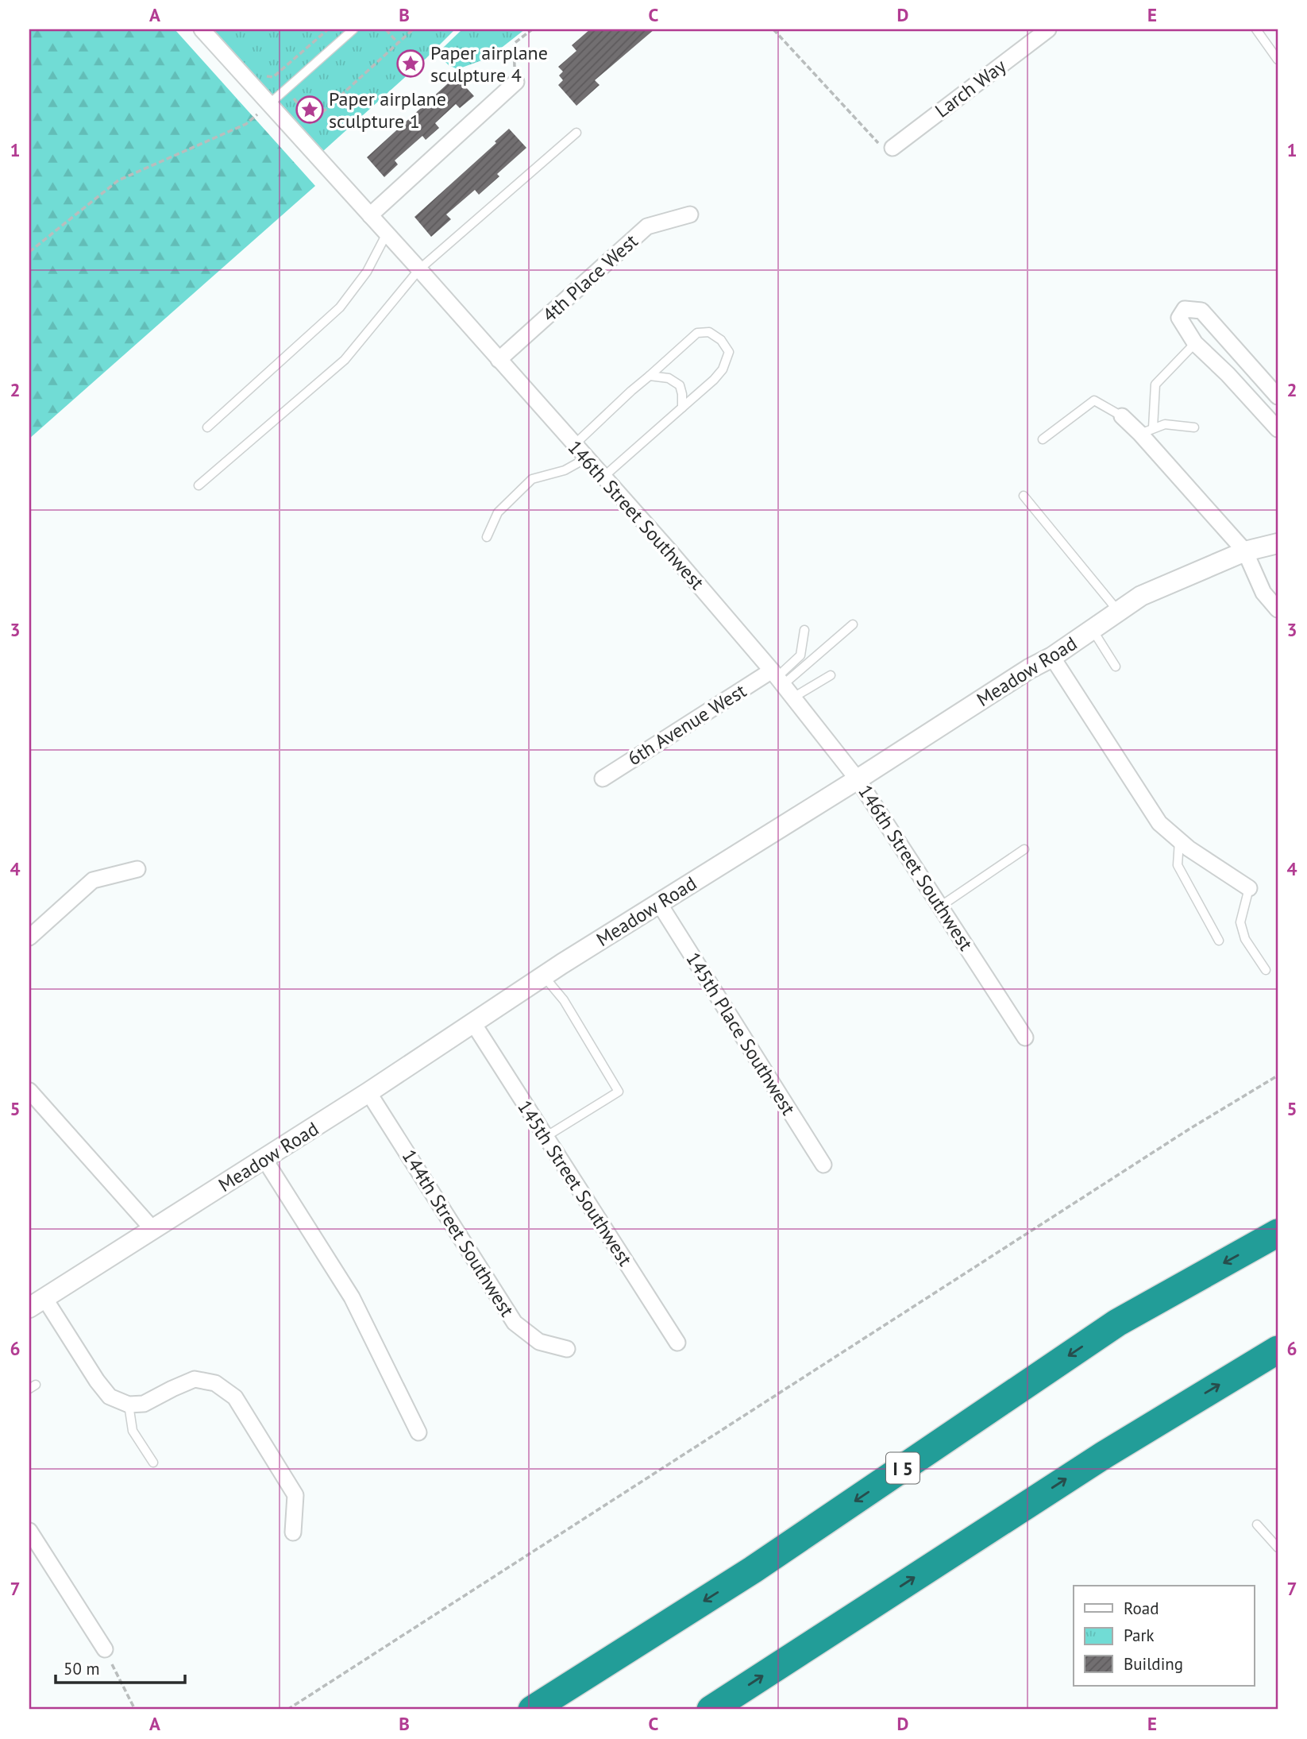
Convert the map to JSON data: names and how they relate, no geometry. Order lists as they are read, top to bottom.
{
  "streets": {
    "highway": ["I 5"],
    "street": [
      "Larch Way",
      "4th Place West",
      "146th Street Southwest",
      "Meadow Road",
      "6th Avenue West",
      "145th Place Southwest",
      "145th Street Southwest",
      "144th Street Southwest"
    ]
  },
  "crossings": [
    ["4th Place West", "146th Street Southwest"],
    ["146th Street Southwest", "Meadow Road"],
    ["146th Street Southwest", "6th Avenue West"],
    ["Meadow Road", "145th Place Southwest"],
    ["Meadow Road", "145th Street Southwest"],
    ["Meadow Road", "144th Street Southwest"]
  ],
  "places": {
    "place": ["Paper airplane sculpture 4", "Paper airplane sculpture 1"]
  },
  "legend": ["Road", "Park", "Building"],
  "scale_bar": "50 m",
  "grid": {
    "columns": [
      "A",
      "B",
      "C",
      "D",
      "E"
    ],
    "rows": [
      "1",
      "2",
      "3",
      "4",
      "5",
      "6",
      "7"
    ]
  }
}
